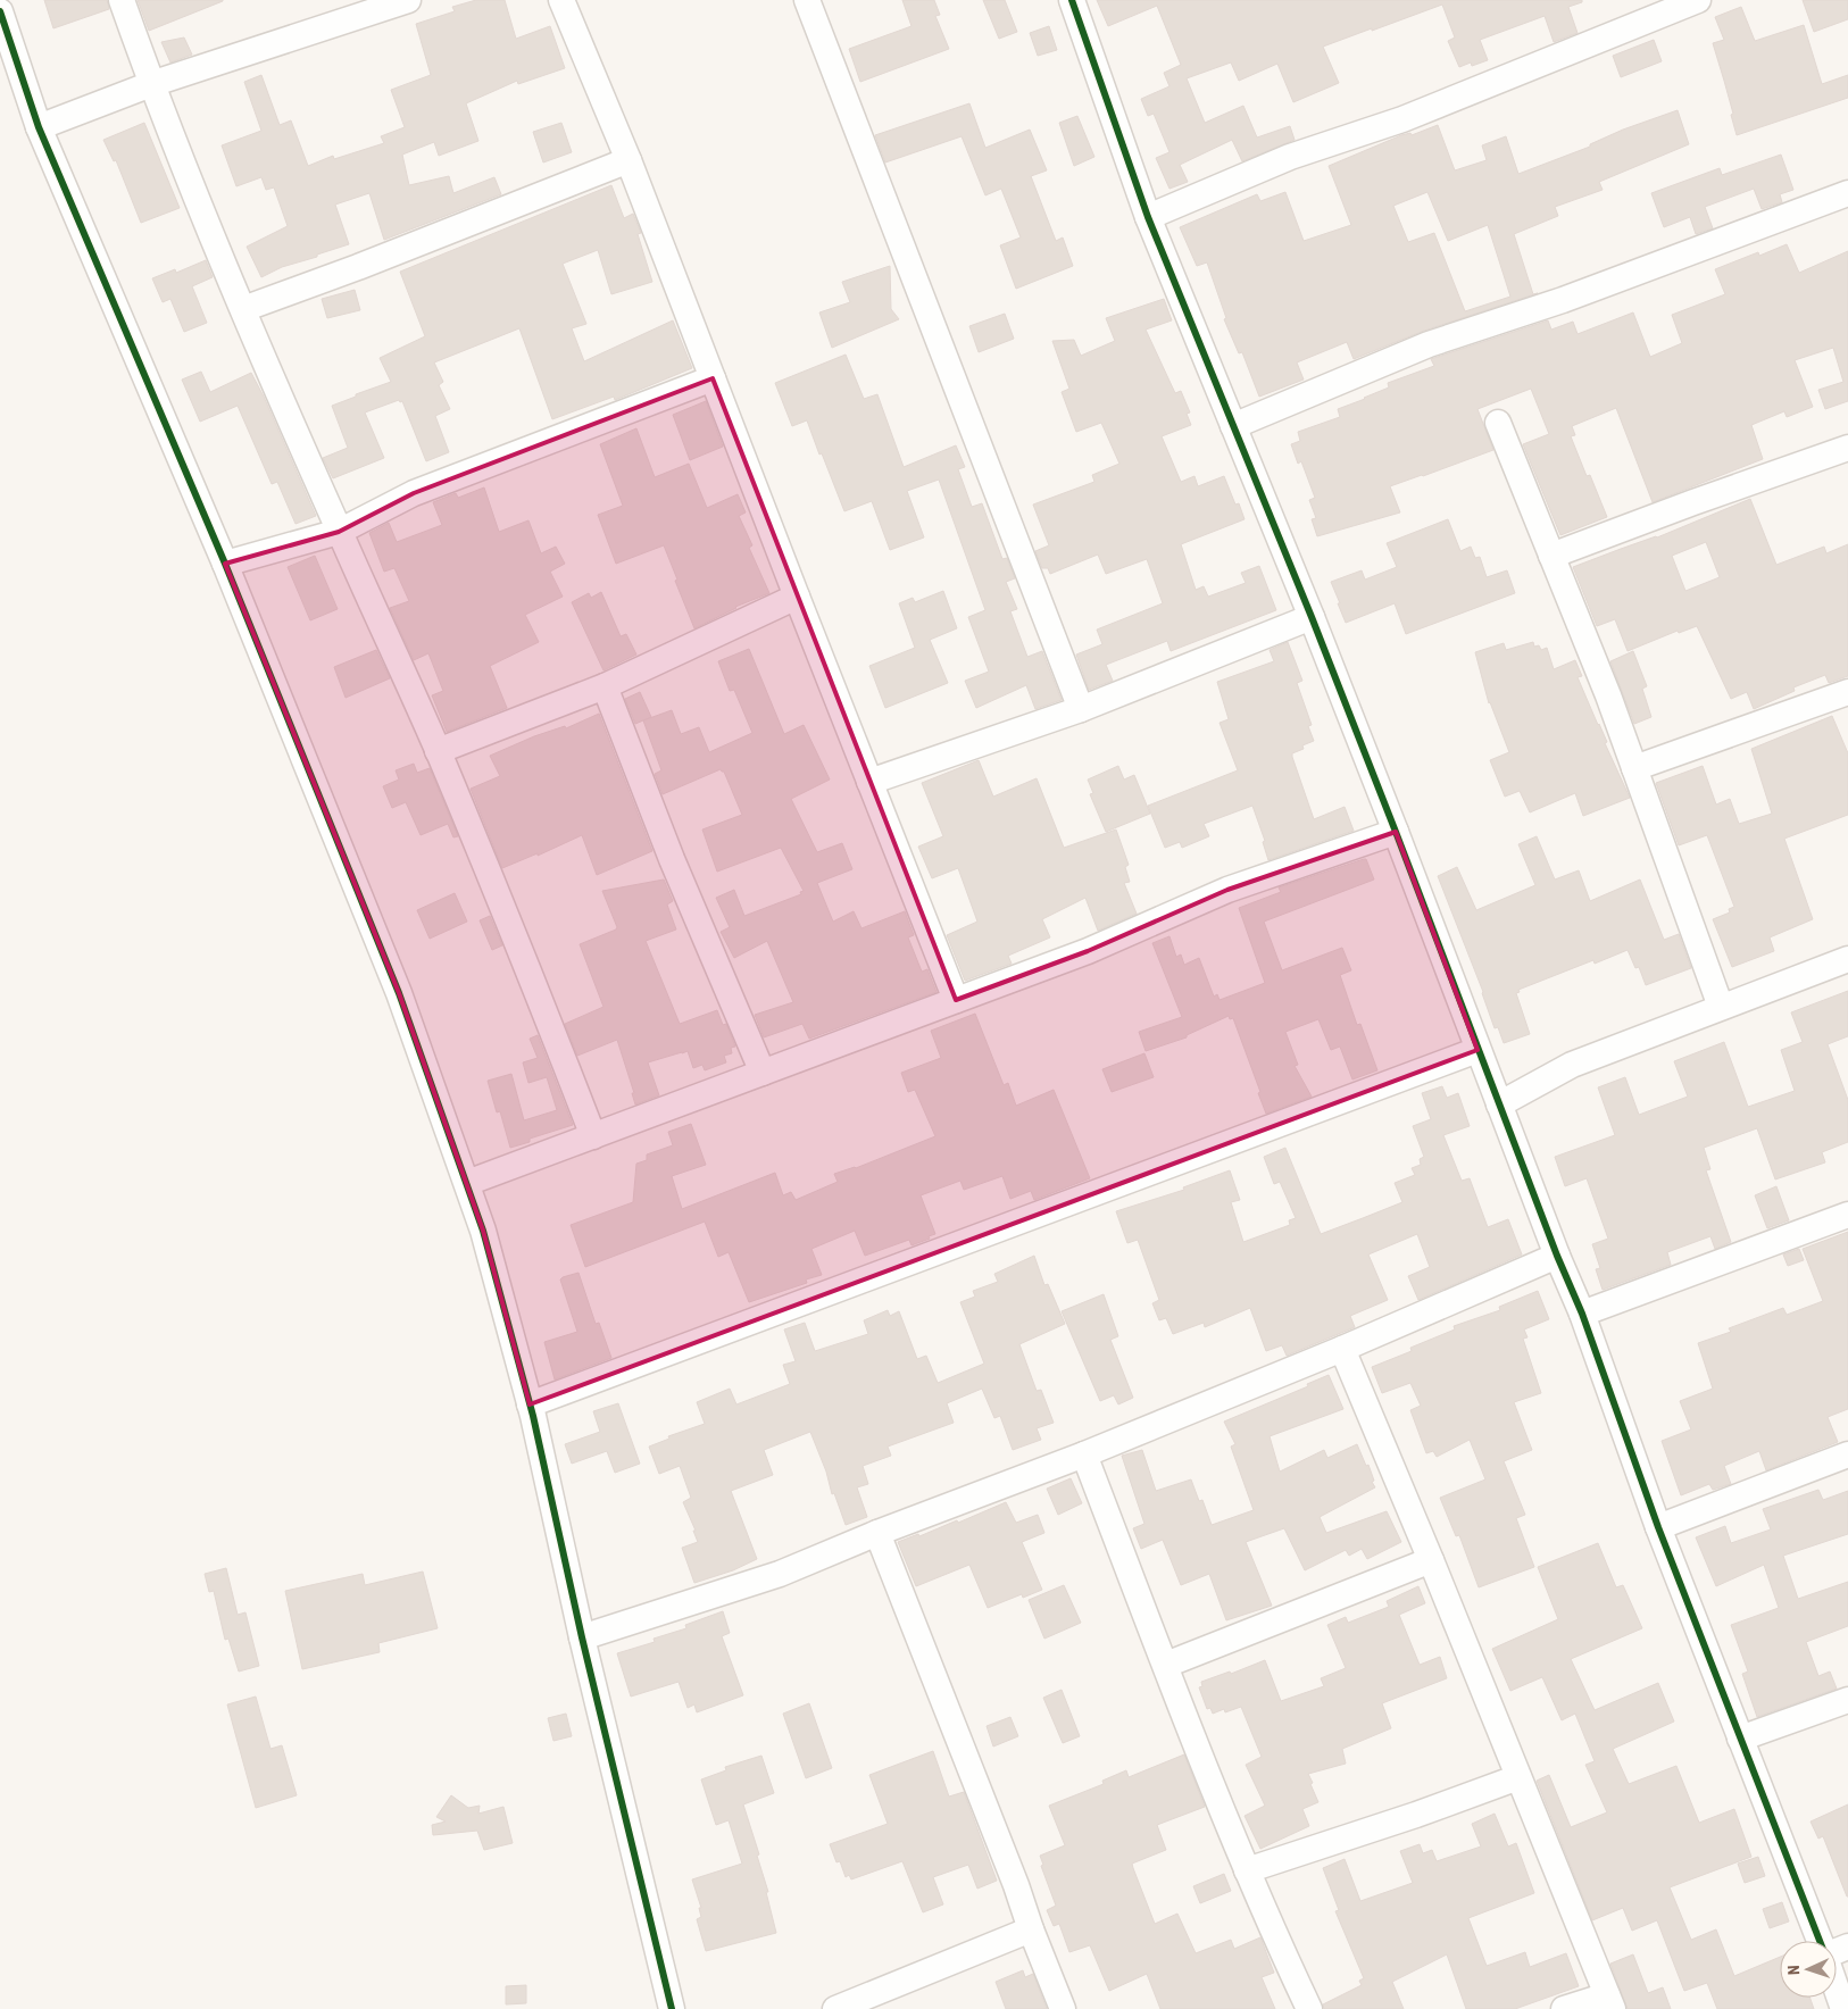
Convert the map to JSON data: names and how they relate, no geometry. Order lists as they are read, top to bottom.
{
  "north": "left"
}
